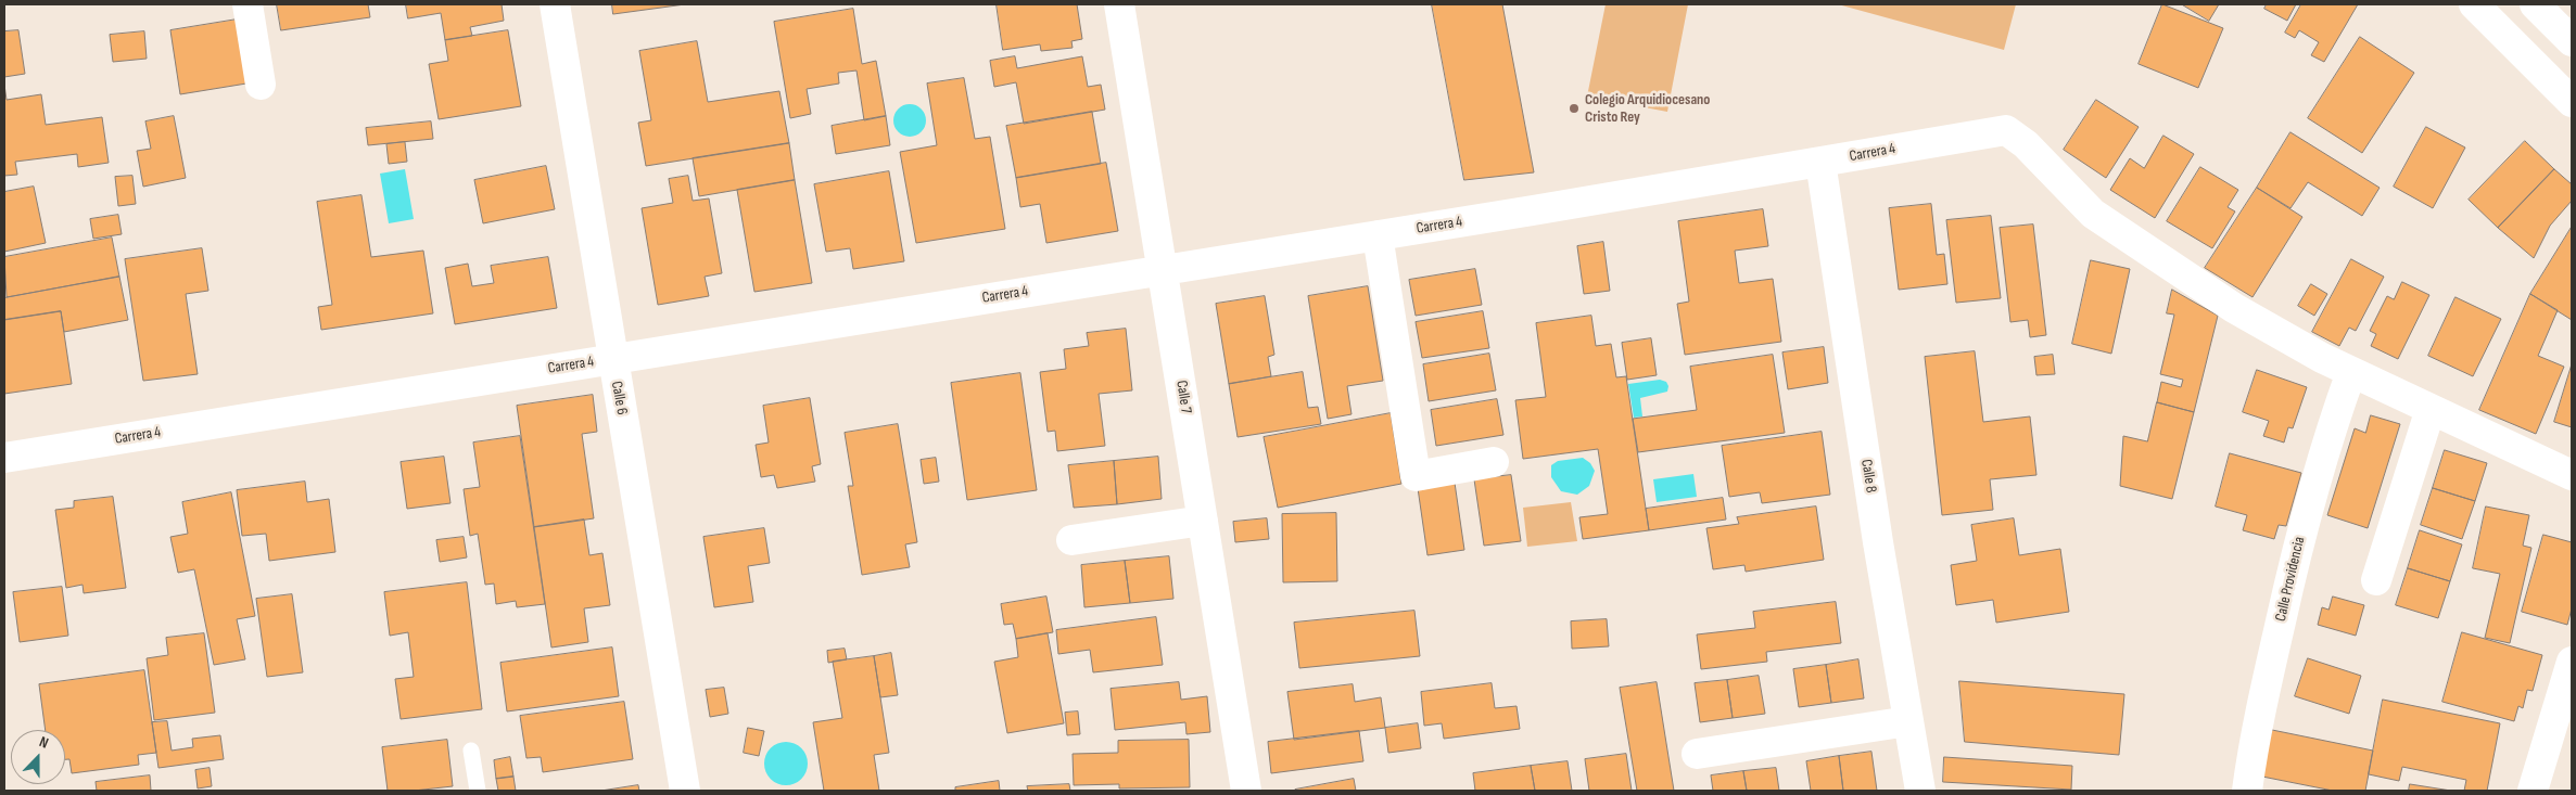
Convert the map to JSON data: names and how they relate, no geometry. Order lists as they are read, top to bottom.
{
  "streets": {
    "street": [
      "Carrera 4",
      "Calle 7",
      "Calle 6",
      "Calle 8",
      "Calle Providencia"
    ]
  },
  "crossings": [
    ["Carrera 4", "Calle 7"],
    ["Carrera 4", "Calle 6"],
    ["Carrera 4", "Calle 8"],
    ["Carrera 4", "Calle Providencia"]
  ],
  "places": ["Colegio Arquidiocesano Cristo Rey"],
  "north": "top"
}
